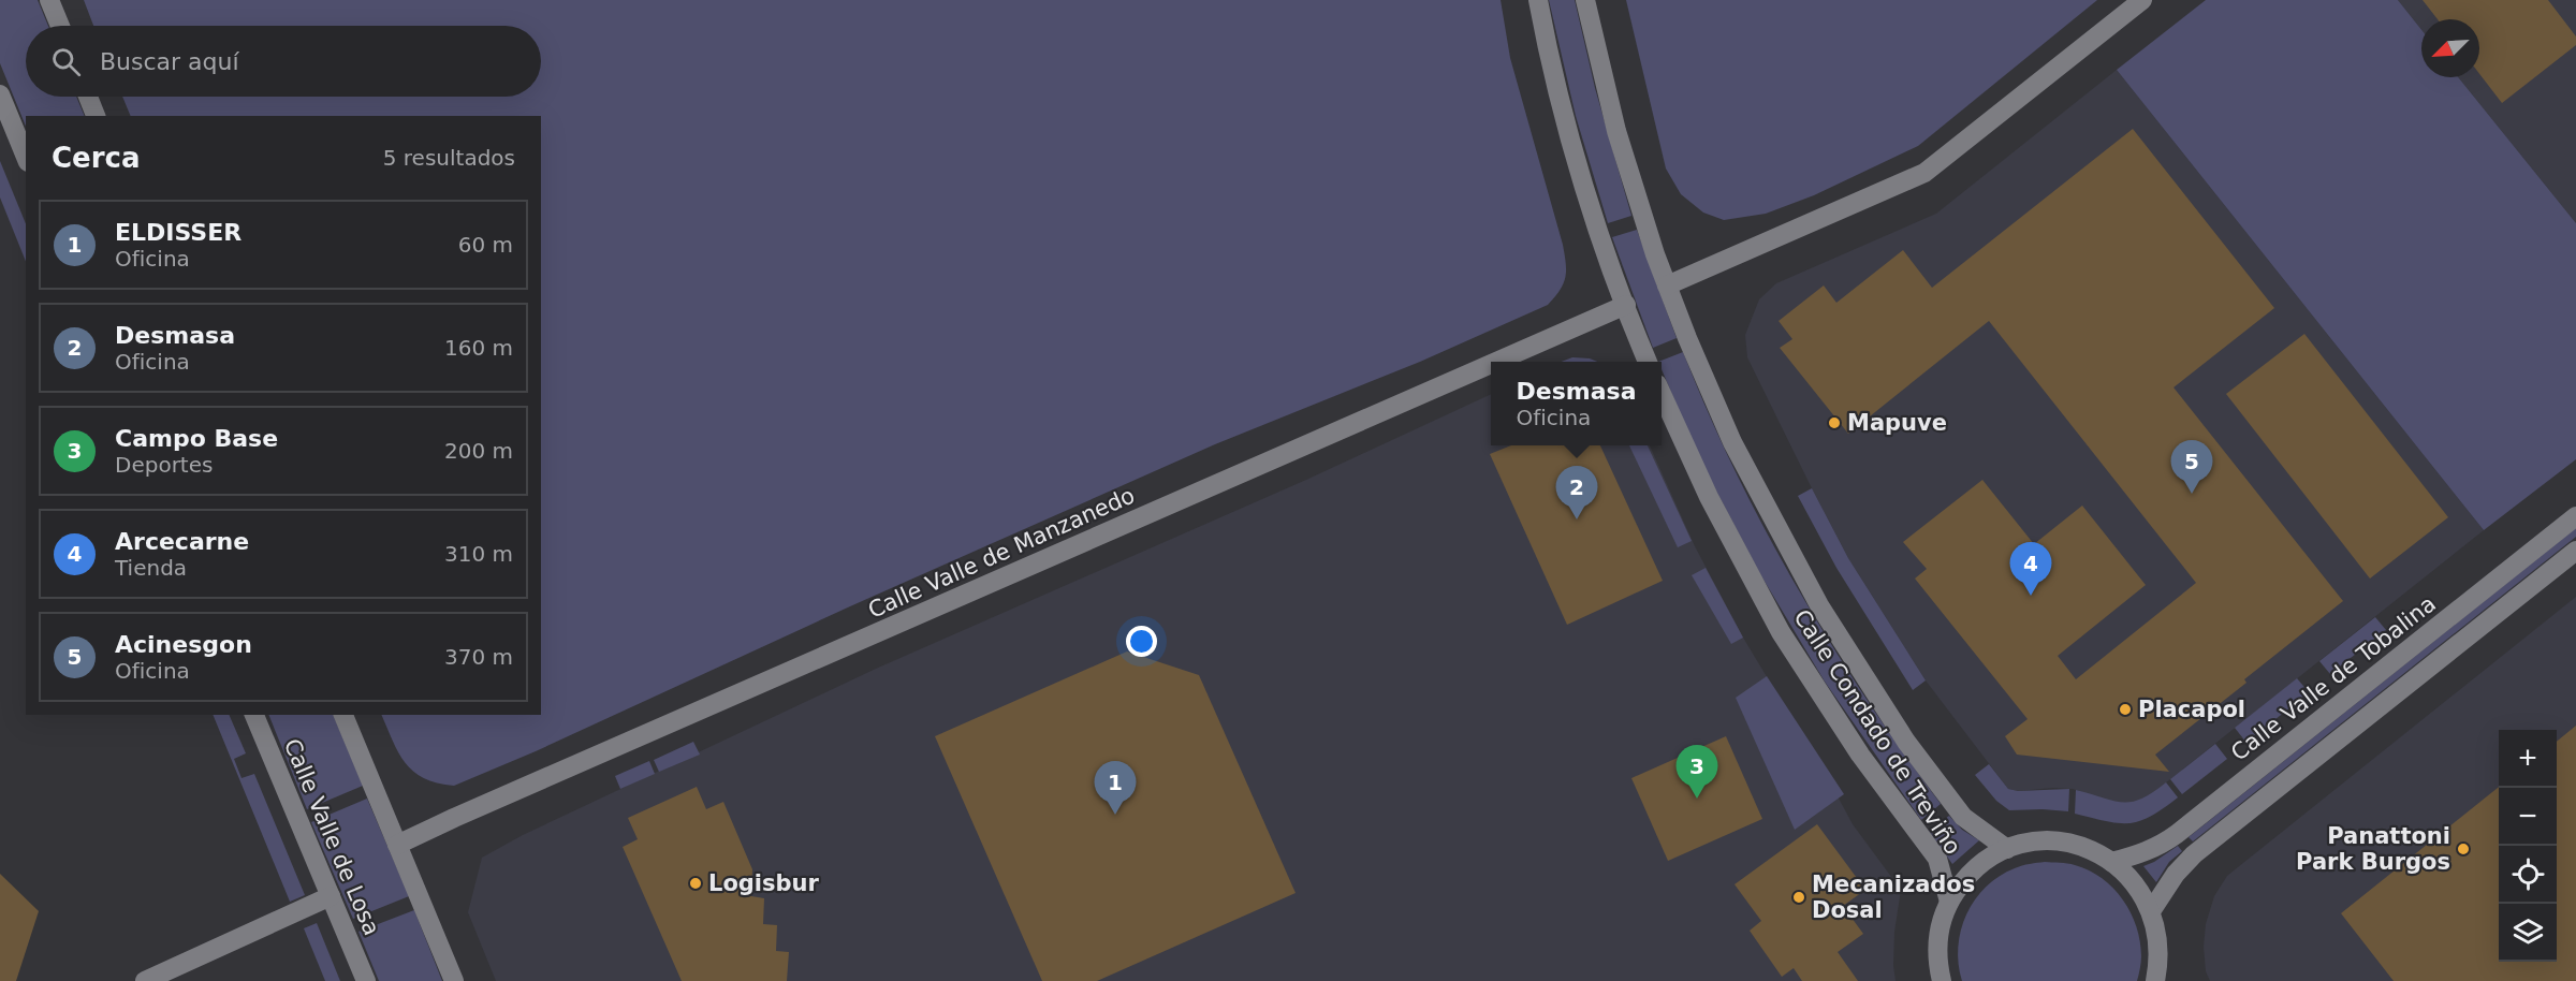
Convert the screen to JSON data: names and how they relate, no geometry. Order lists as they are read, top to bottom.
{
  "streets": {
    "street": [
      "Calle Valle de Manzanedo",
      "Calle Valle de Tobalina",
      "Calle Condado de Treviño",
      "Calle Valle de Losa"
    ]
  },
  "places": [
    "Mapuve",
    "Placapol",
    "Panattoni Park Burgos",
    "Logisbur",
    "Mecanizados Dosal"
  ],
  "north": "bottom left",
  "page": {
    "search": "Buscar aquí",
    "heading": ["Cerca", "5 resultados"],
    "list": [
      {
        "mark": "1",
        "name": "ELDISSER",
        "note": "Oficina",
        "value": "60 m"
      },
      {
        "mark": "2",
        "name": "Desmasa",
        "note": "Oficina",
        "value": "160 m"
      },
      {
        "mark": "3",
        "name": "Campo Base",
        "note": "Deportes",
        "value": "200 m"
      },
      {
        "mark": "4",
        "name": "Arcecarne",
        "note": "Tienda",
        "value": "310 m"
      },
      {
        "mark": "5",
        "name": "Acinesgon",
        "note": "Oficina",
        "value": "370 m"
      }
    ],
    "popup": ["Desmasa", "Oficina"],
    "pins": [
      "5",
      "2",
      "4",
      "3",
      "1"
    ],
    "map_buttons": ["+", "−"]
  }
}
